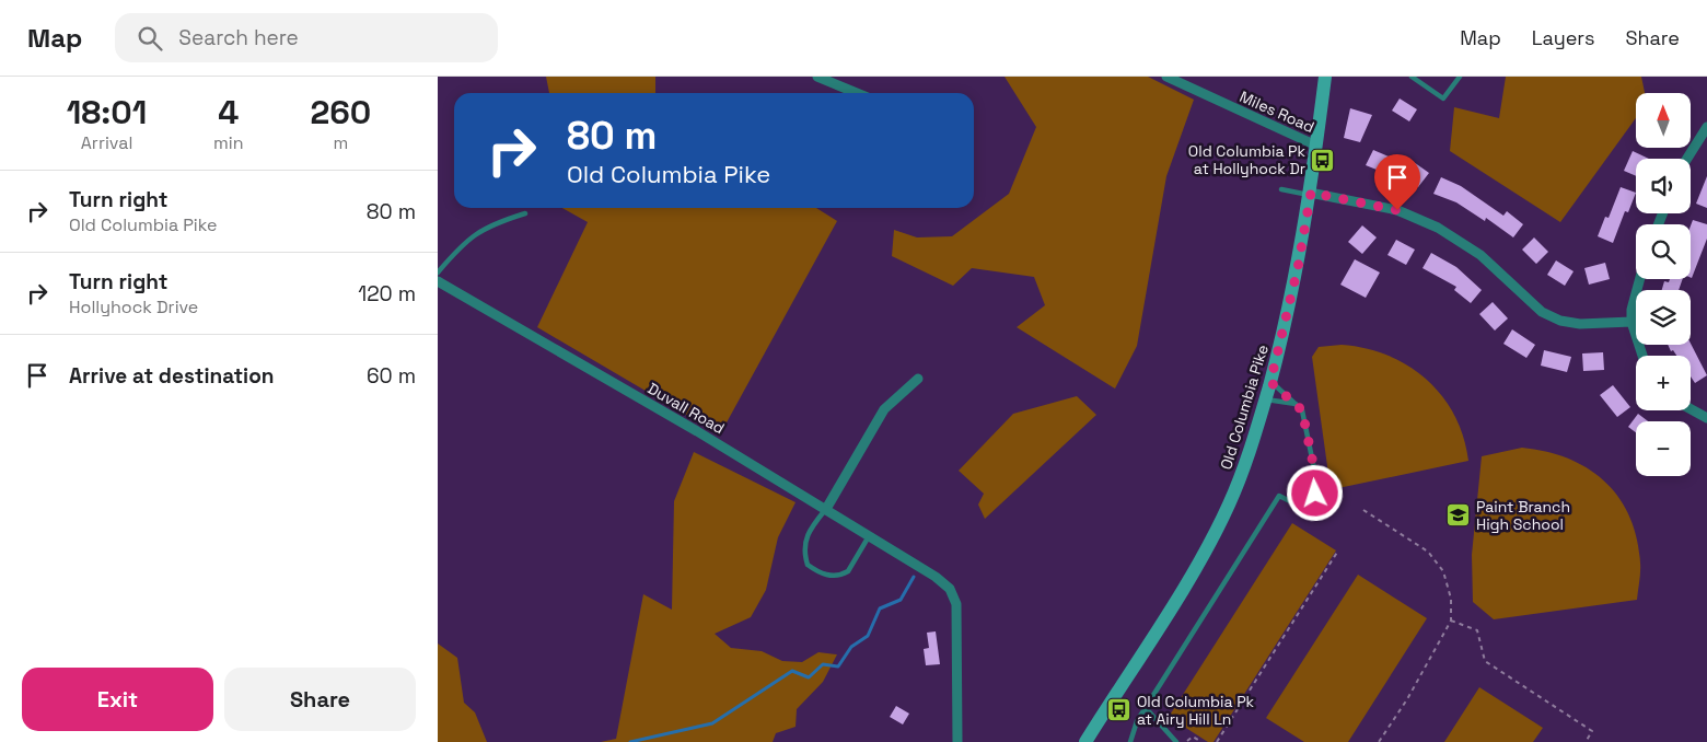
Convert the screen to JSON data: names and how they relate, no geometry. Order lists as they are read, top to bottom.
{
  "streets": {
    "main road": ["Old Columbia Pike"],
    "street": ["Miles Road", "Duvall Road"]
  },
  "crossings": [
    ["Miles Road", "Old Columbia Pike"]
  ],
  "places": {
    "bus stop": ["Old Columbia Pk at Hollyhock Dr", "Old Columbia Pk at Airy Hill Ln"],
    "school or university": ["Paint Branch High School"]
  },
  "north": "top",
  "page": {
    "header": "Map",
    "search": "Search here",
    "nav": ["Map", "Layers", "Share"],
    "eta": [
      "18:01",
      "Arrival",
      "4",
      "min",
      "260",
      "m"
    ],
    "map_buttons": ["+", "−"],
    "turn": ["80 m", "Old Columbia Pike"],
    "list": [
      {
        "name": "Turn right",
        "note": "Old Columbia Pike",
        "value": "80 m"
      },
      {
        "name": "Turn right",
        "note": "Hollyhock Drive",
        "value": "120 m"
      },
      {
        "name": "Arrive at destination",
        "value": "60 m"
      }
    ],
    "buttons": ["Exit", "Share"]
  }
}
